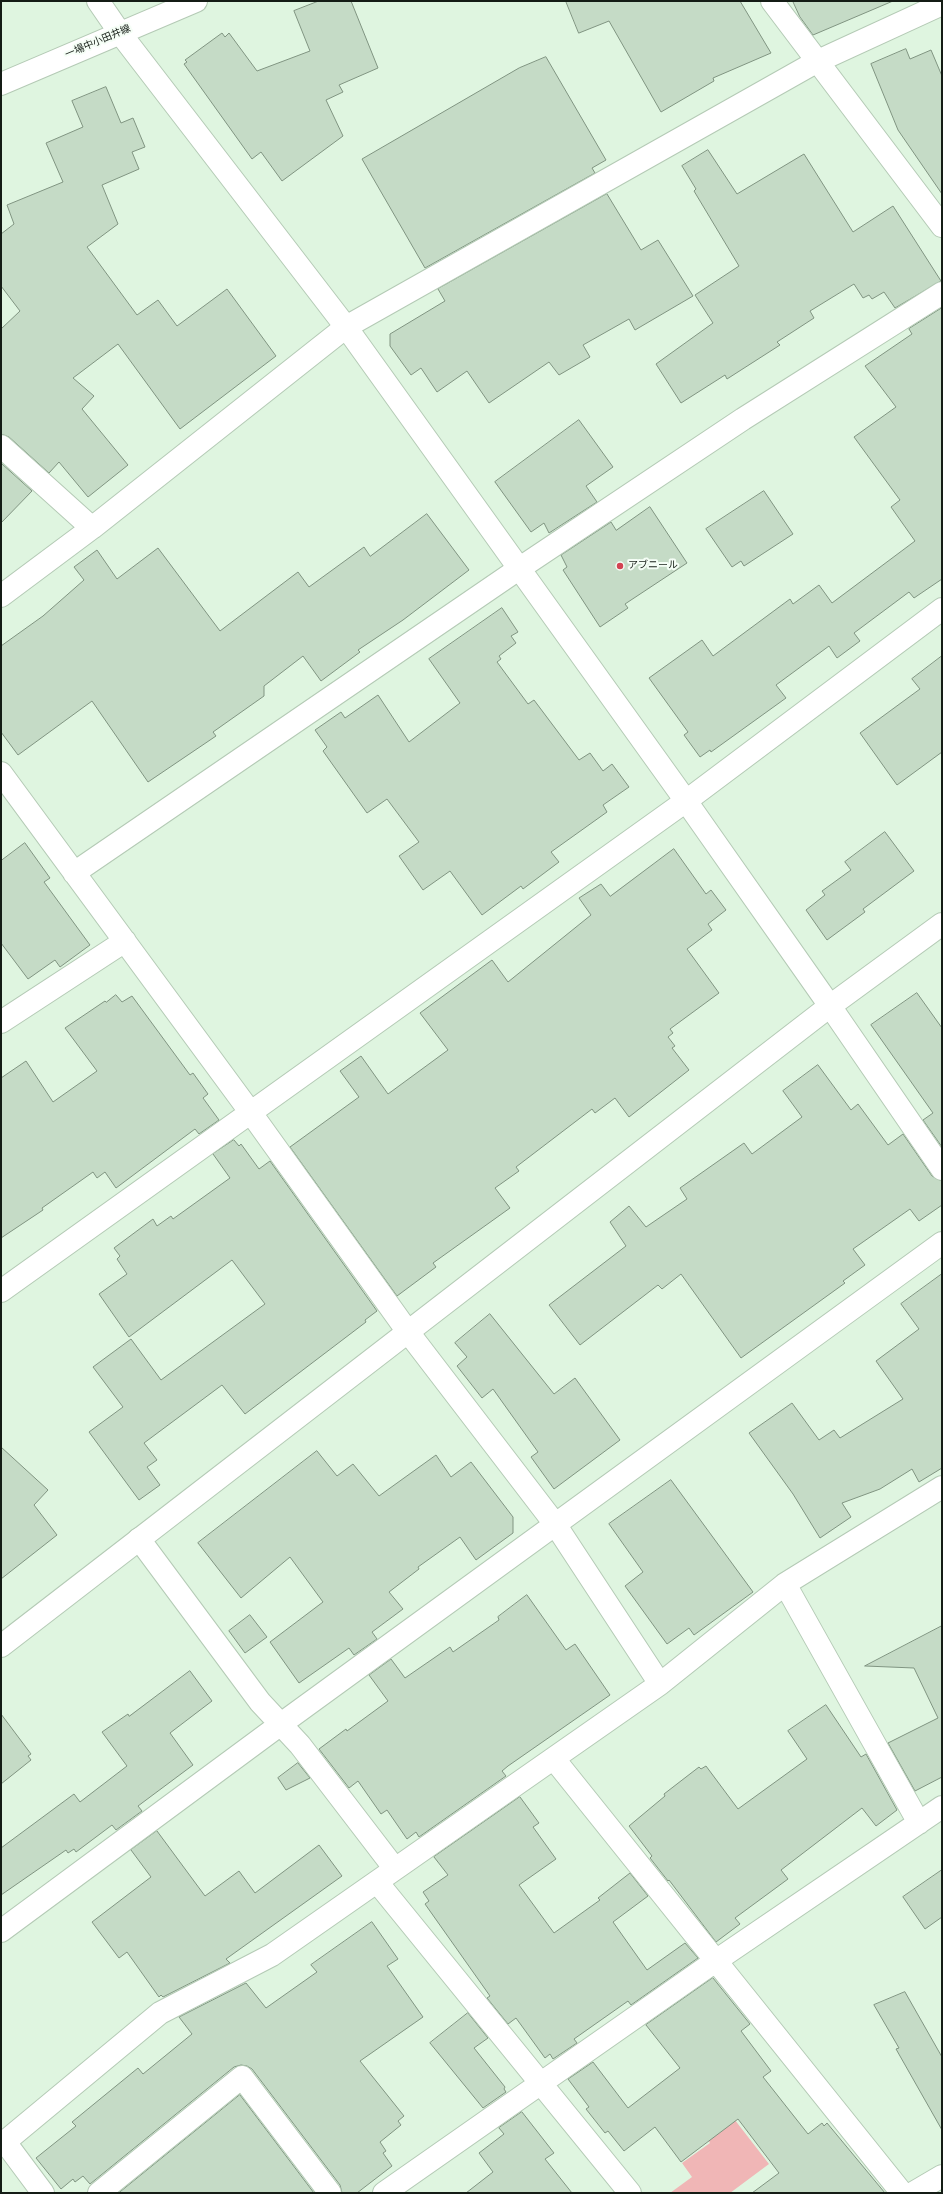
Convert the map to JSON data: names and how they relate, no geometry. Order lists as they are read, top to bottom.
{
  "streets": {
    "street": ["一場中小田井線"]
  },
  "places": ["アブニール"]
}
